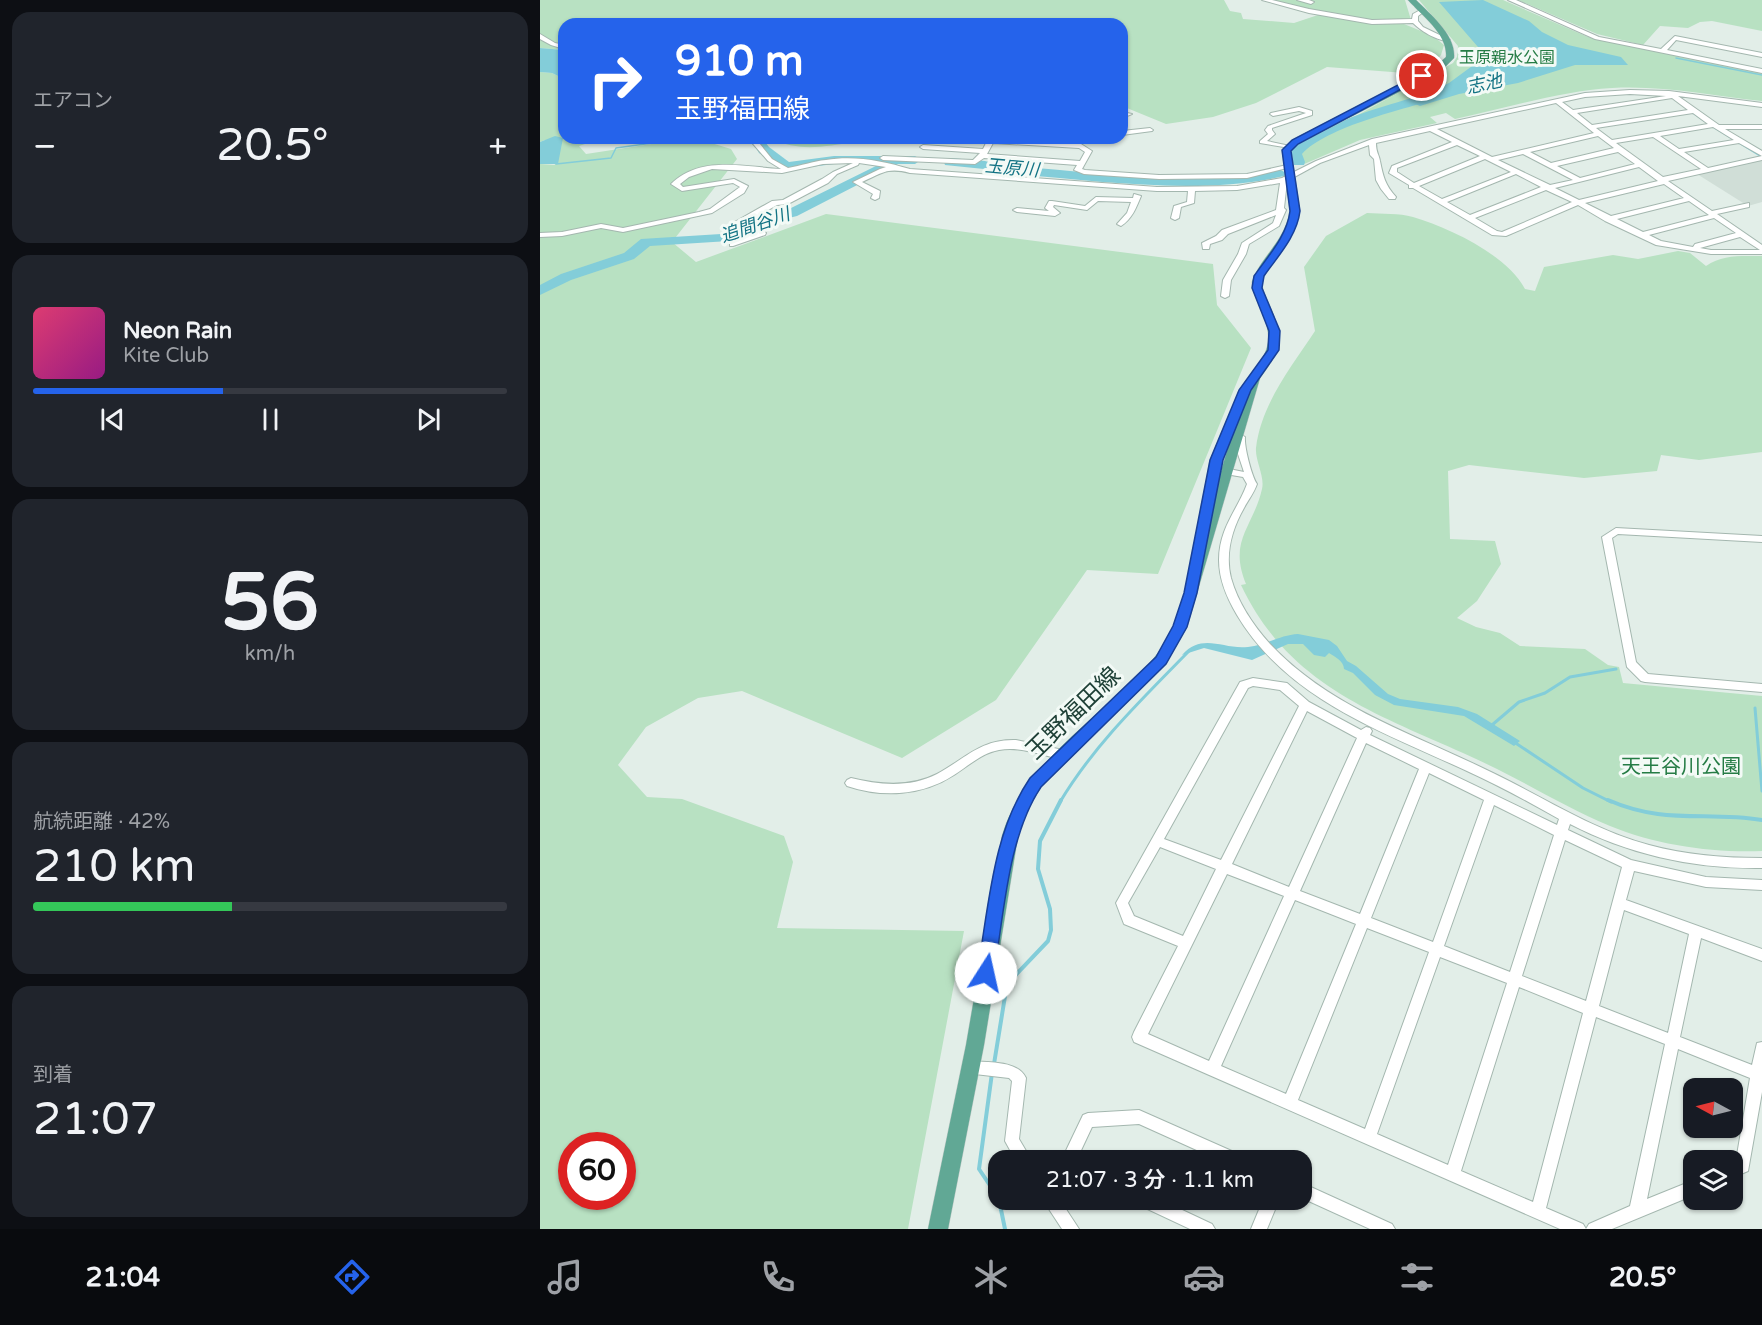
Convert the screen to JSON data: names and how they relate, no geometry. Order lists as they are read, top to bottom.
{
  "streets": {
    "main road": ["玉野福田線"]
  },
  "water": ["志池", "玉原川", "追間谷川"],
  "parks": ["玉原親水公園", "天王谷川公園"],
  "north": "left",
  "page": {
    "tile": [
      "エアコン",
      ["56", "km/h"],
      ["航続距離 · 42%", "210 km"],
      ["到着", "21:07"]
    ],
    "turn": ["910 m", "玉野福田線"],
    "heat": ["−", "20.5°", "+"],
    "song": ["Neon Rain", "Kite Club"],
    "limit": "60",
    "trip": "21:07 · 3 分 · 1.1 km",
    "tabs": ["21:04", "20.5°"]
  }
}
